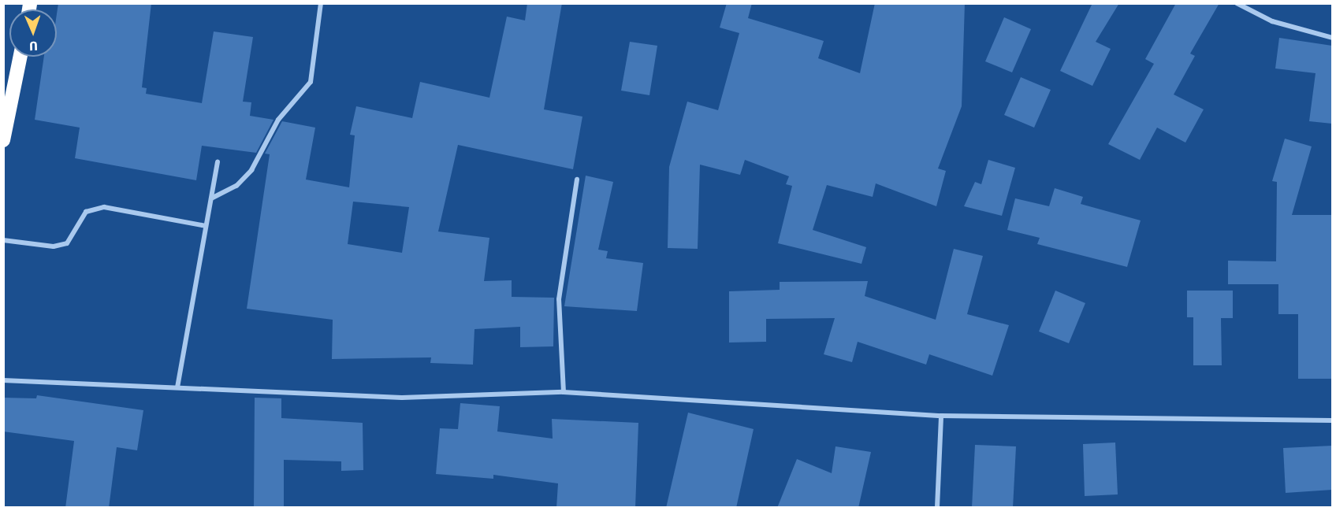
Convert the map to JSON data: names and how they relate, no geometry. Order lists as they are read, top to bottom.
{
  "north": "bottom"
}
